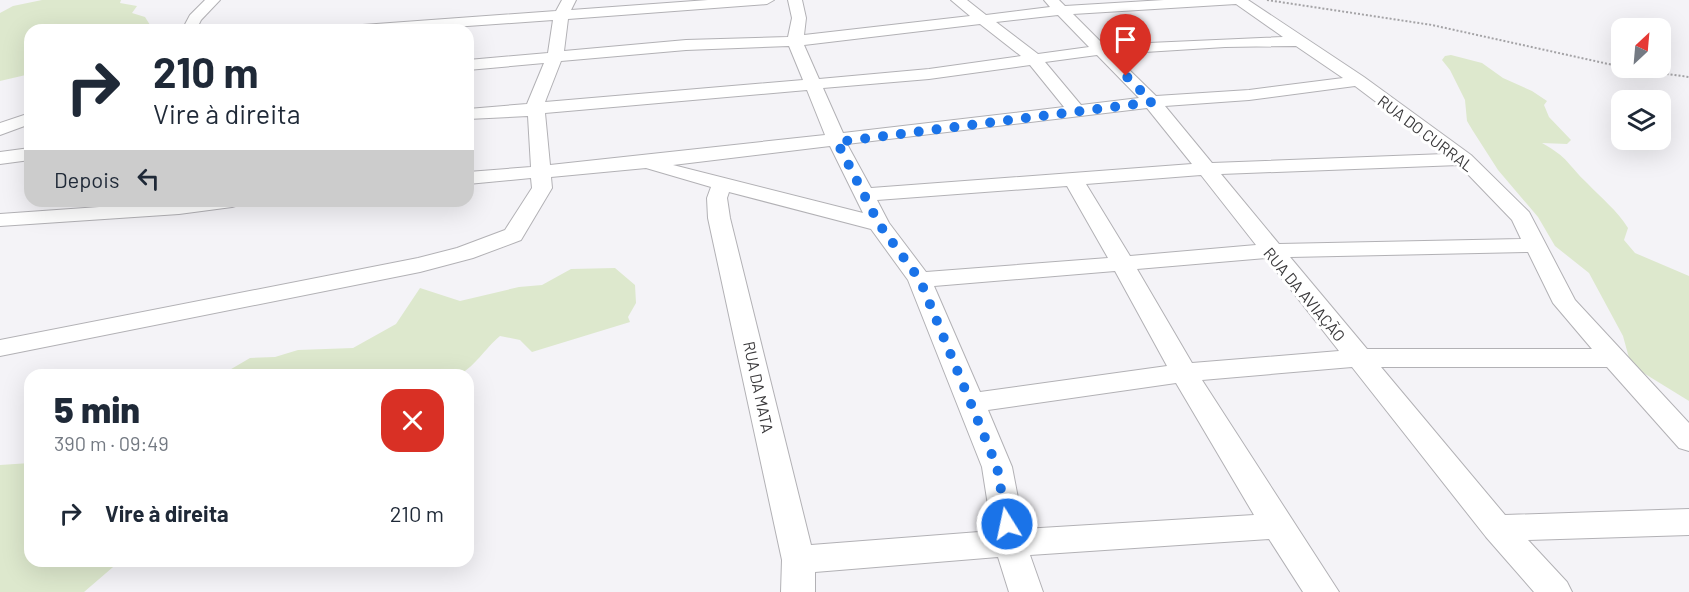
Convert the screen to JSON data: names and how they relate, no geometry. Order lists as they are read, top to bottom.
{
  "streets": {
    "street": ["RUA DO CURRAL", "RUA DA AVIAÇÃO", "RUA DA MATA"]
  },
  "north": "top right",
  "page": {
    "turn": ["210 m", "Vire à direita"],
    "then": "Depois",
    "heading": ["5 min", "390 m · 09:49"],
    "list": [
      {
        "name": "Vire à direita",
        "value": "210 m"
      }
    ]
  }
}
